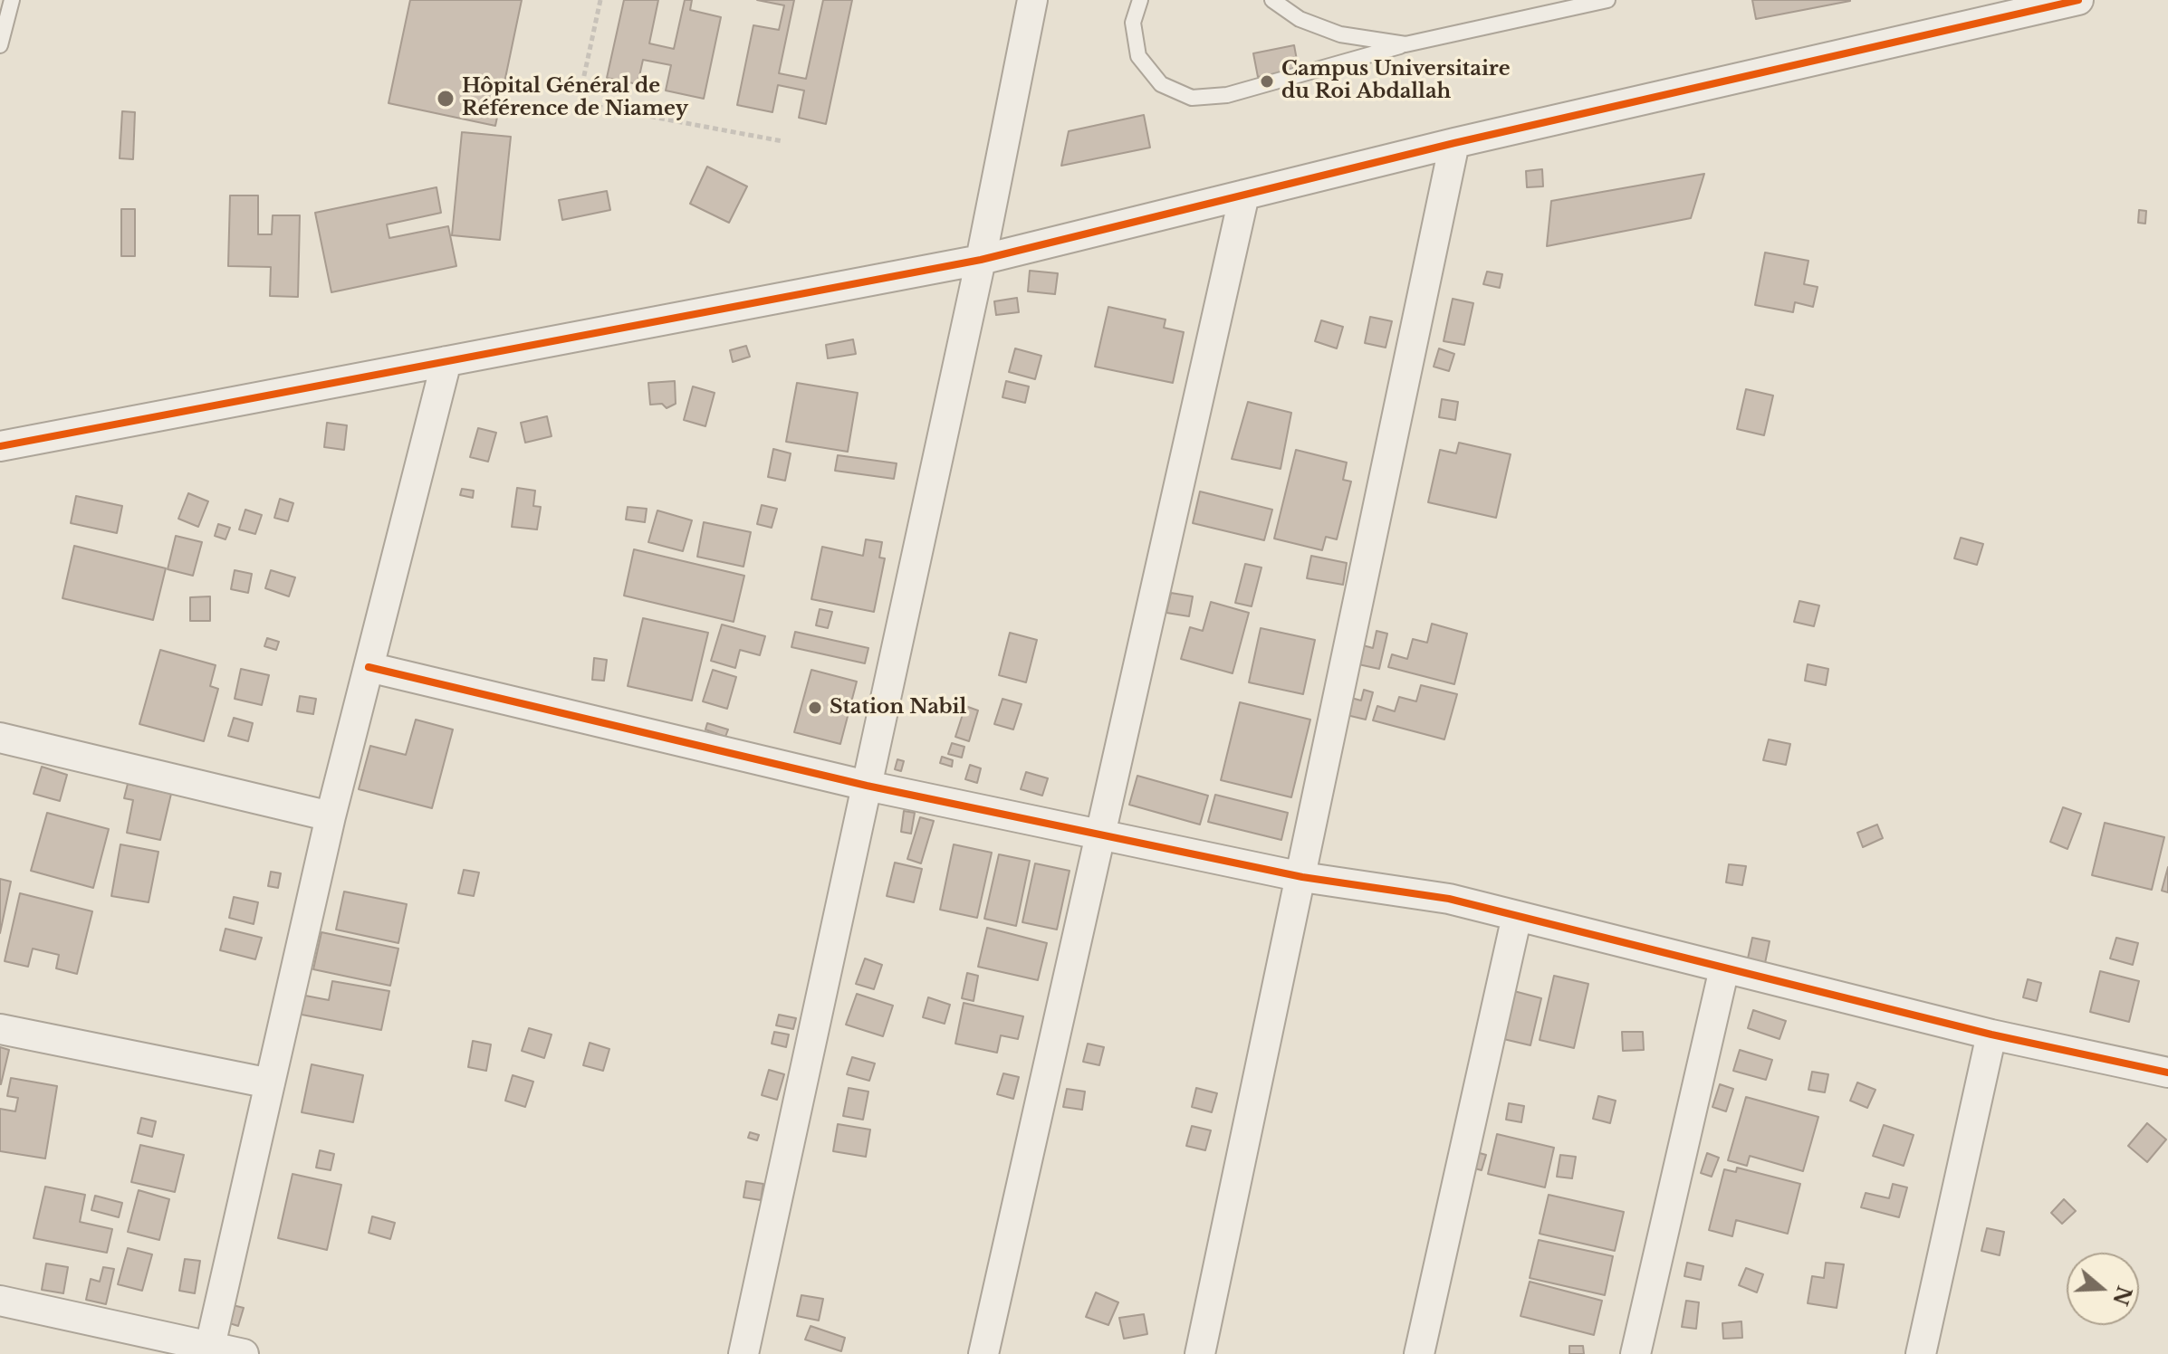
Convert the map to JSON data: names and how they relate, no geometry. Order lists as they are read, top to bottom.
{
  "places": ["Campus Universitaire du Roi Abdallah", "Hôpital Général de Référence de Niamey", "Station Nabil"],
  "north": "right"
}
